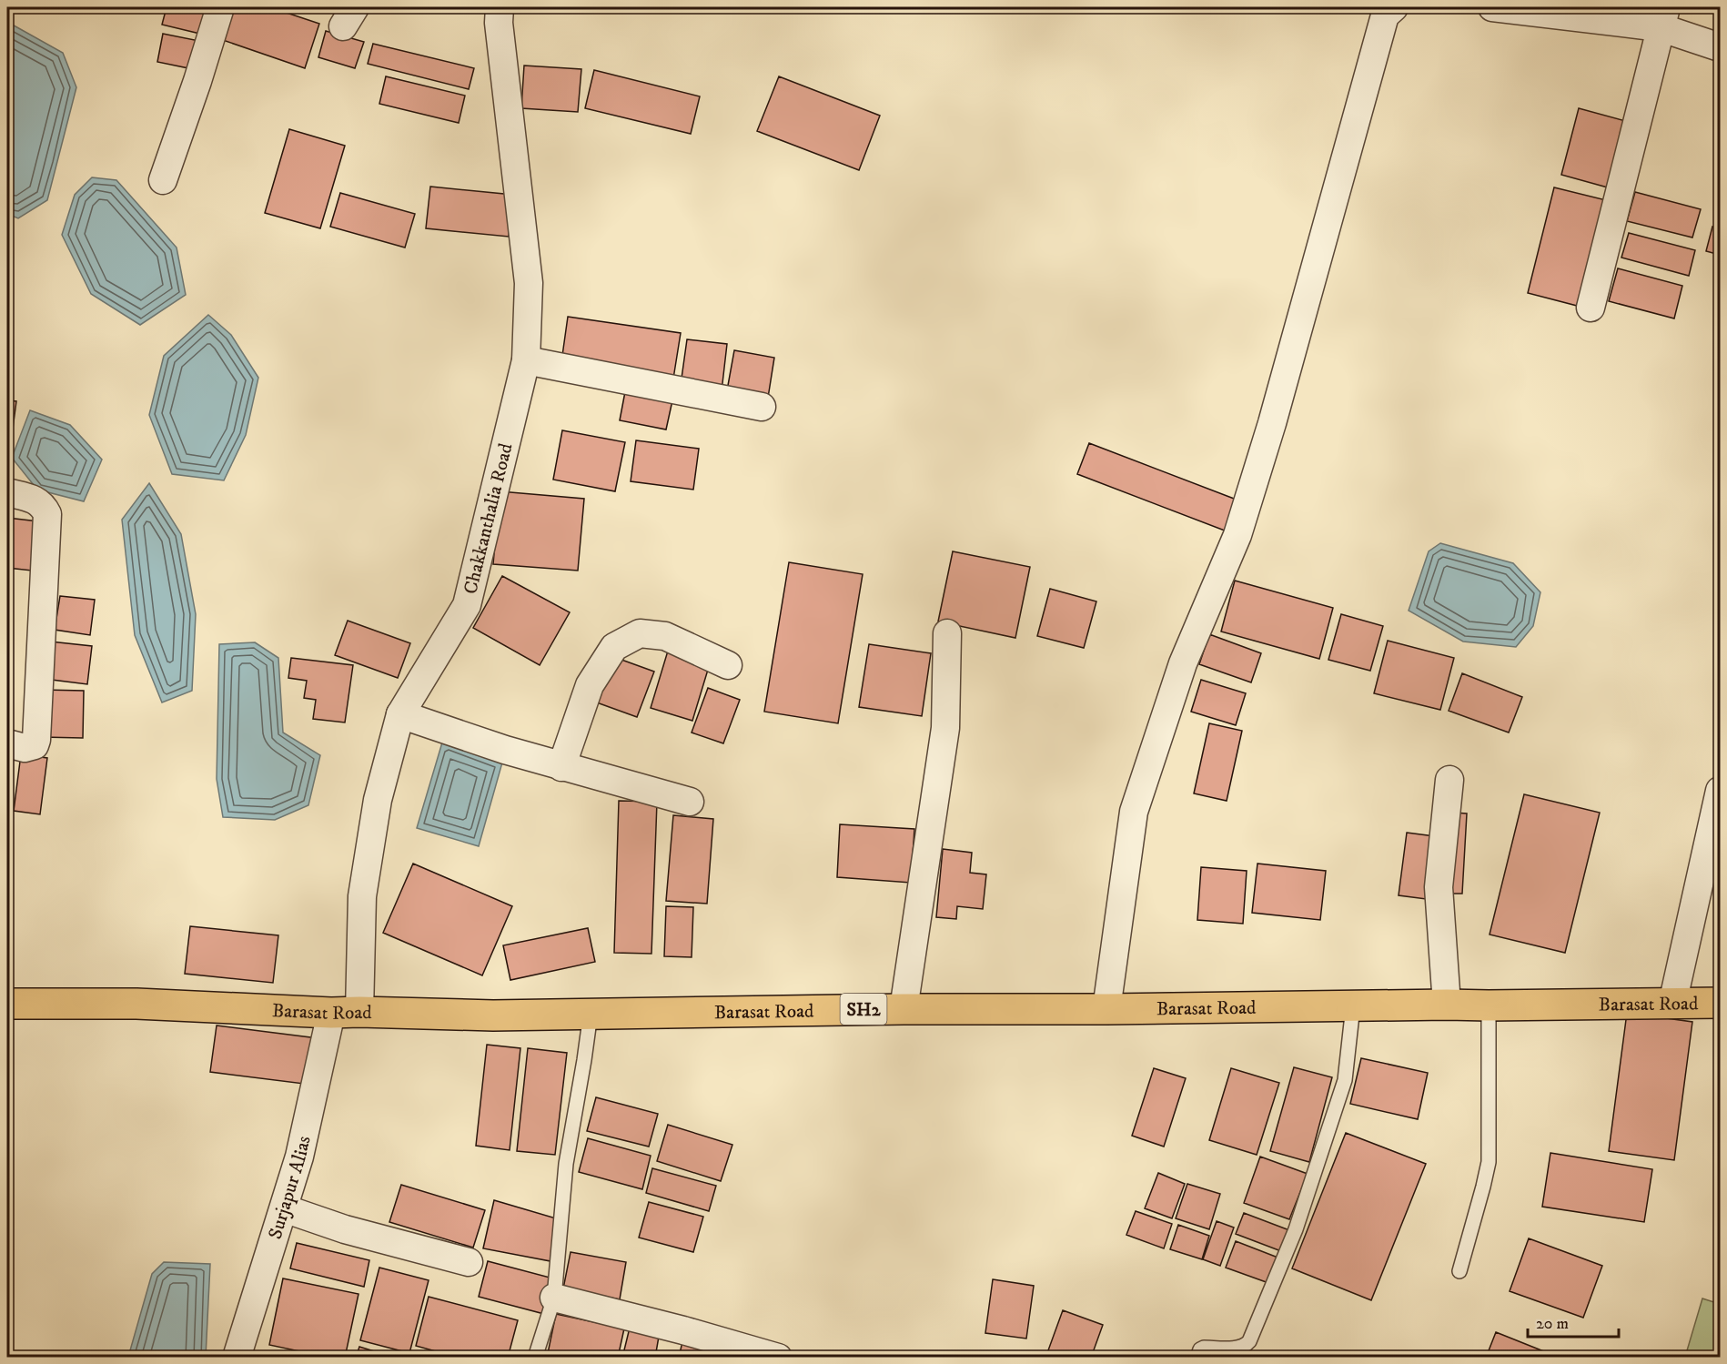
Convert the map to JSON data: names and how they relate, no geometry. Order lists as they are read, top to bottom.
{
  "streets": {
    "main road": ["Barasat Road", "SH2"],
    "street": ["Chakkanthalia Road", "Surjapur Alias"]
  },
  "crossings": [
    ["Chakkanthalia Road", "Barasat Road"],
    ["Chakkanthalia Road", "Surjapur Alias"],
    ["Barasat Road", "Surjapur Alias"]
  ],
  "scale_bar": "20 m"
}
